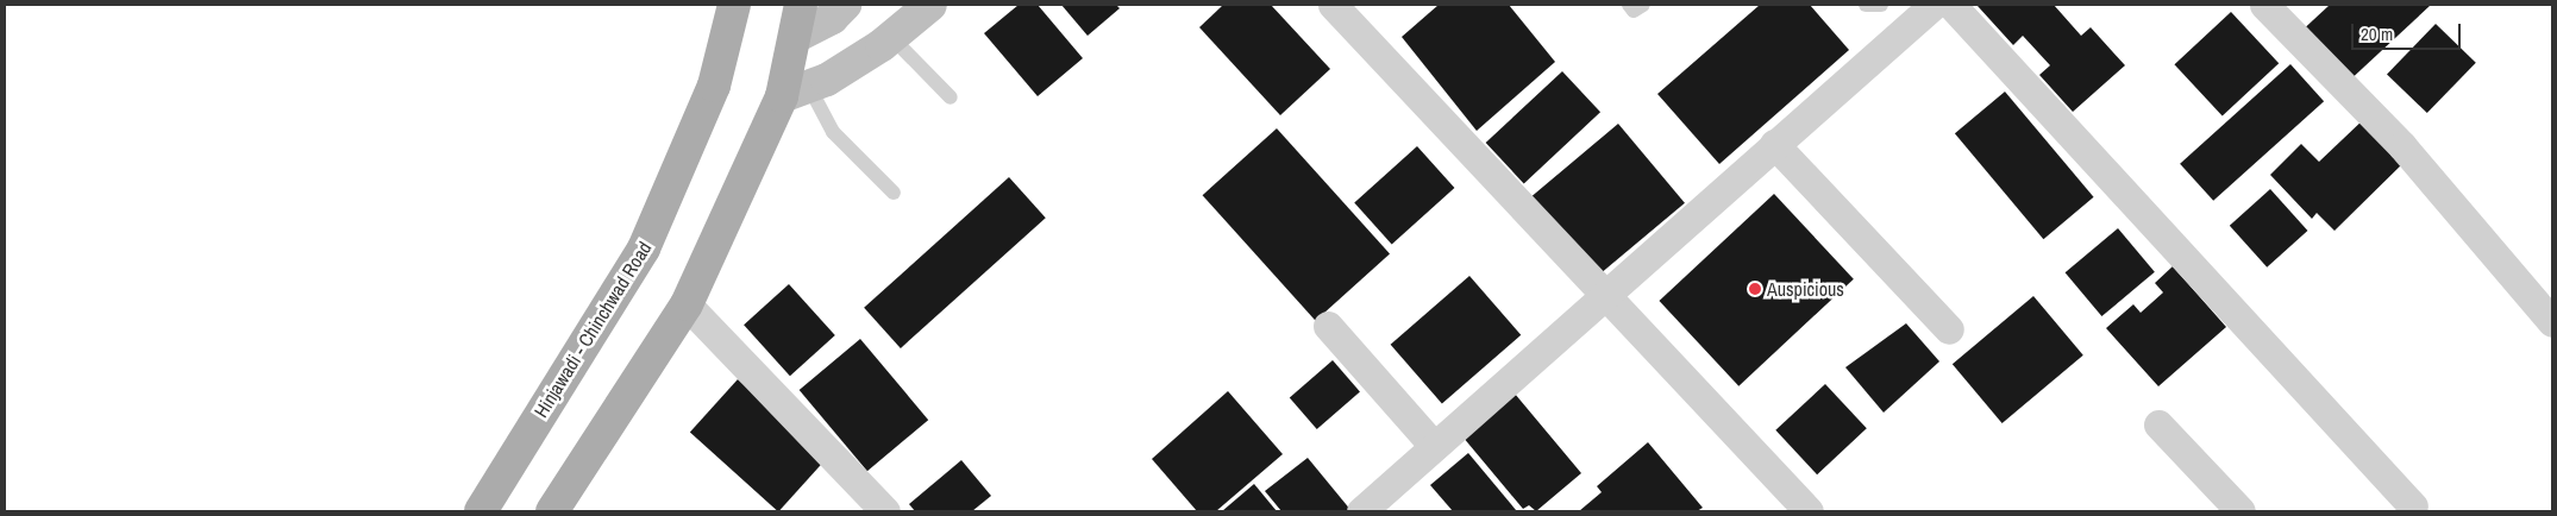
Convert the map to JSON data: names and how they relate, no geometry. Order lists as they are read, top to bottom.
{
  "streets": {
    "main road": ["Hinjawadi - Chinchwad Road"]
  },
  "places": ["Auspicious"],
  "scale_bar": "20 m"
}
